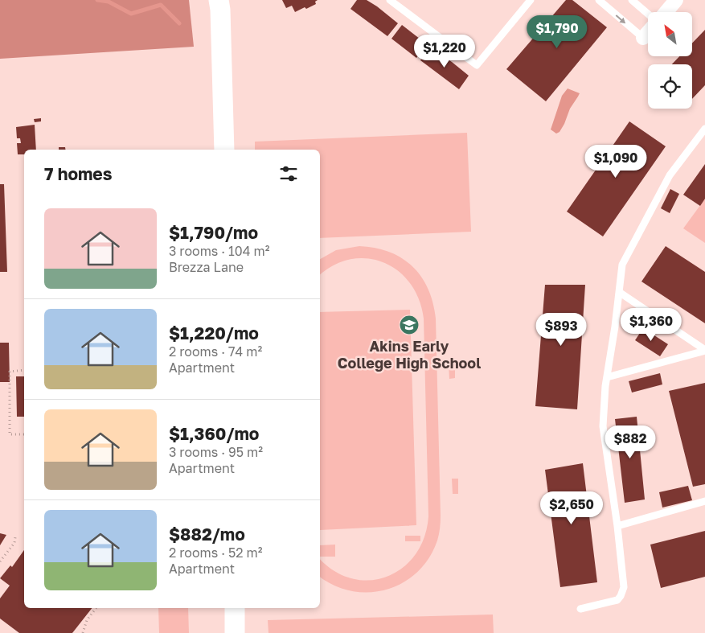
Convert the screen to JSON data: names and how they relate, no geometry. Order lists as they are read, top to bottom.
{
  "places": {
    "school or university": ["Akins Early College High School"]
  },
  "north": "top left",
  "page": {
    "price": [
      "$1,790",
      "$1,220",
      "$1,090",
      "$1,360",
      "$893",
      "$882",
      "$2,650"
    ],
    "heading": "7 homes",
    "list": [
      {
        "name": "$1,790/mo",
        "note": "3 rooms · 104 m² · Brezza Lane"
      },
      {
        "name": "$1,220/mo",
        "note": "2 rooms · 74 m² · Apartment"
      },
      {
        "name": "$1,360/mo",
        "note": "3 rooms · 95 m² · Apartment"
      },
      {
        "name": "$882/mo",
        "note": "2 rooms · 52 m² · Apartment"
      }
    ]
  }
}
